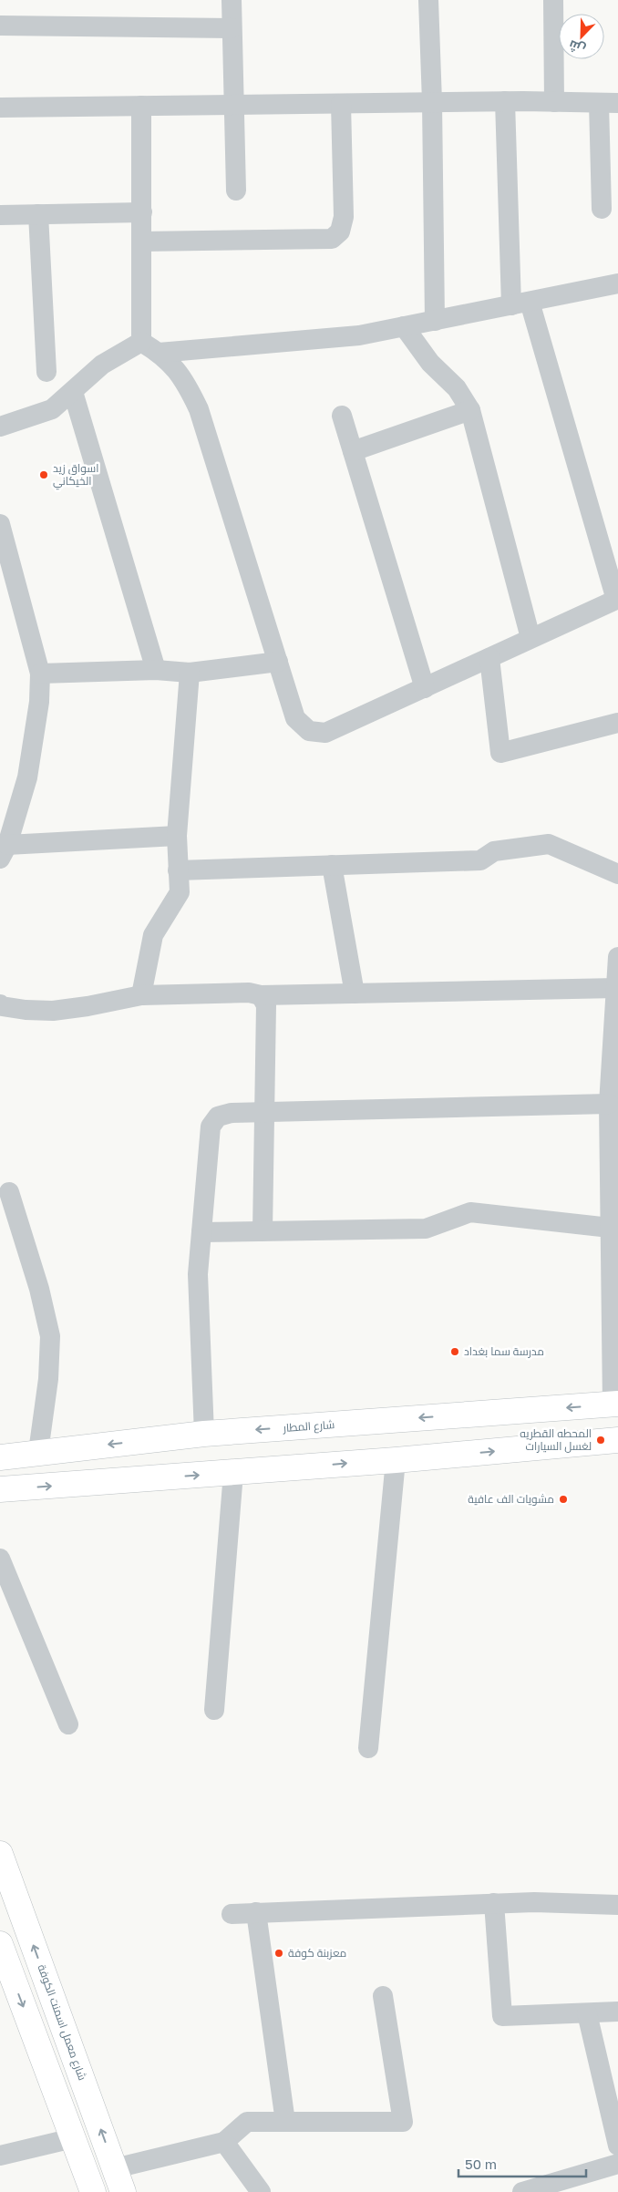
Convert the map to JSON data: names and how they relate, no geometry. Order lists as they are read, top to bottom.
{
  "streets": {
    "main road": ["شارع المطار", "شارع معمل اسمنت الكوفة"]
  },
  "places": [
    "اسواق زيد الخيكاني",
    "مدرسة سما بغداد",
    "المحطه القطريه لغسل السيارات",
    "مشويات الف عافية",
    "معزبنة كوفة"
  ],
  "scale_bar": "50 m",
  "north": "bottom left"
}
